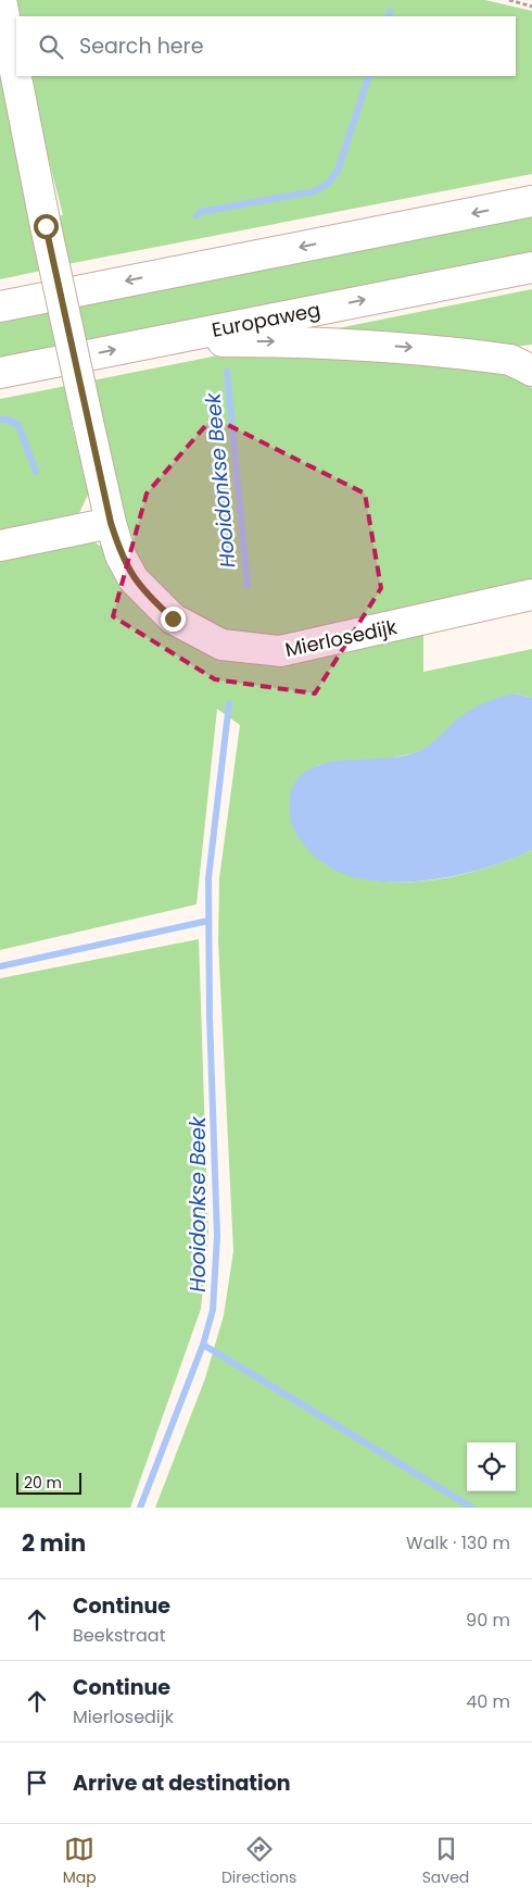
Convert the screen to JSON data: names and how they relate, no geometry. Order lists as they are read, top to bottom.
{
  "streets": {
    "main road": ["Europaweg", "Mierlosedijk"]
  },
  "water": ["Hooidonkse Beek"],
  "scale_bar": "20 m",
  "page": {
    "search": "Search here",
    "scale": "20 m",
    "heading": ["2 min", "Walk · 130 m"],
    "list": [
      ["Continue", "Beekstraat", "90 m"],
      ["Continue", "Mierlosedijk", "40 m"],
      "Arrive at destination"
    ],
    "nav": ["Map", "Directions", "Saved"]
  }
}
